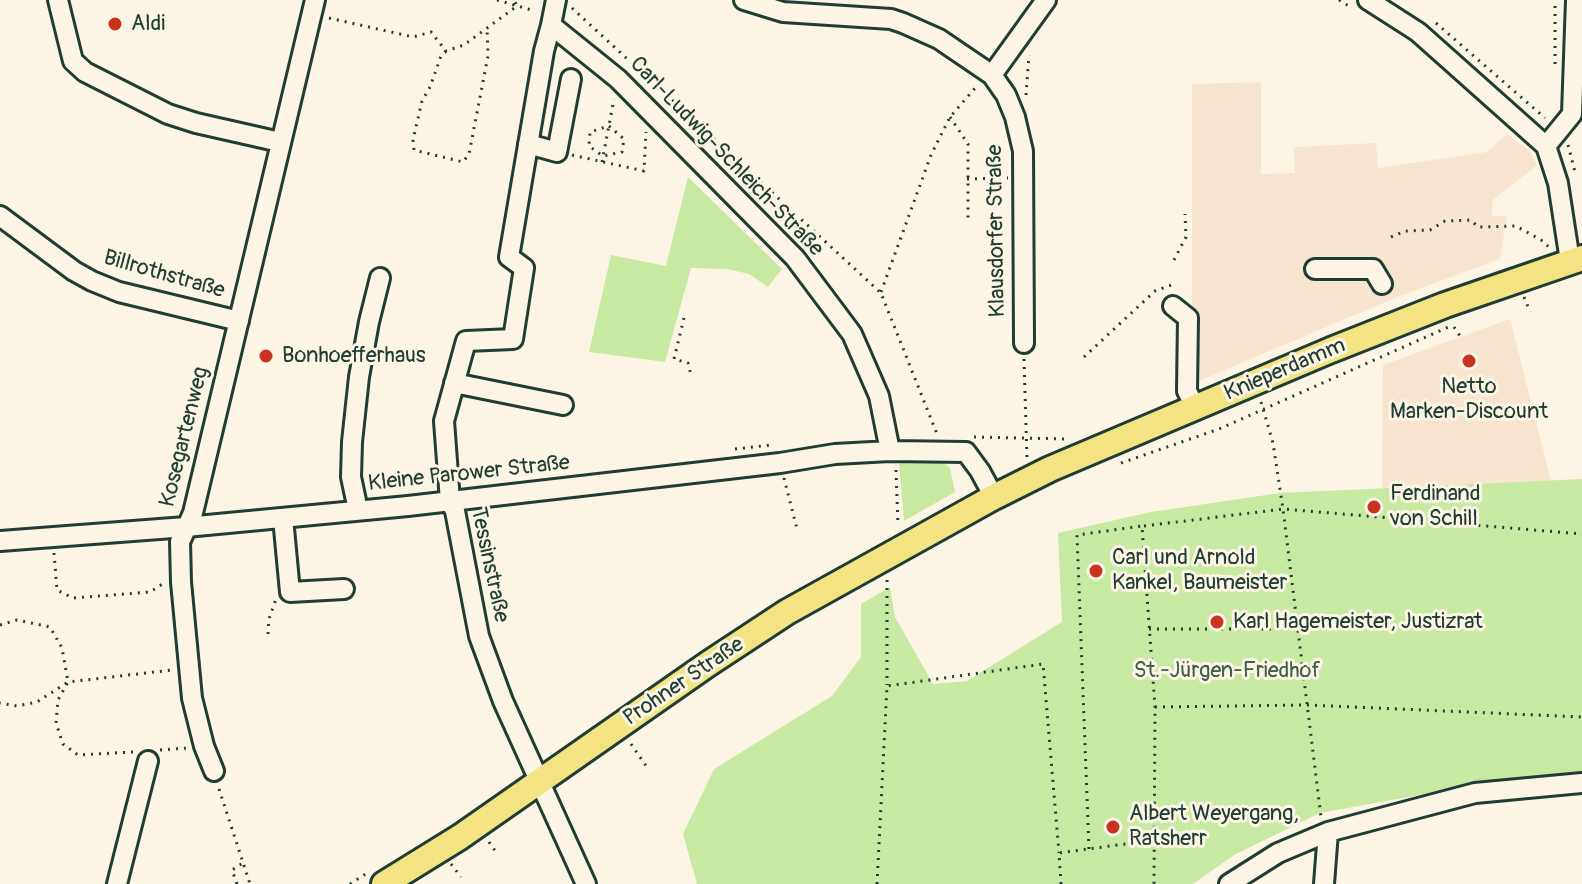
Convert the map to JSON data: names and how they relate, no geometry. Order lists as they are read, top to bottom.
{
  "streets": {
    "main road": ["Knieperdamm", "Prohner Straße"],
    "street": [
      "Carl-Ludwig-Schleich-Straße",
      "Klausdorfer Straße",
      "Billrothstraße",
      "Kosegartenweg",
      "Kleine Parower Straße",
      "Tessinstraße"
    ]
  },
  "crossings": [
    ["Carl-Ludwig-Schleich-Straße", "Kleine Parower Straße"],
    ["Carl-Ludwig-Schleich-Straße", "Tessinstraße"],
    ["Billrothstraße", "Kosegartenweg"],
    ["Knieperdamm", "Prohner Straße"],
    ["Kosegartenweg", "Kleine Parower Straße"],
    ["Kleine Parower Straße", "Tessinstraße"],
    ["Tessinstraße", "Prohner Straße"]
  ],
  "parks": ["St.-Jürgen-Friedhof"],
  "places": [
    "Aldi",
    "Bonhoefferhaus",
    "Netto Marken-Discount",
    "Ferdinand von Schill",
    "Carl und Arnold Kankel, Baumeister",
    "Karl Hagemeister, Justizrat",
    "Albert Weyergang, Ratsherr"
  ]
}
